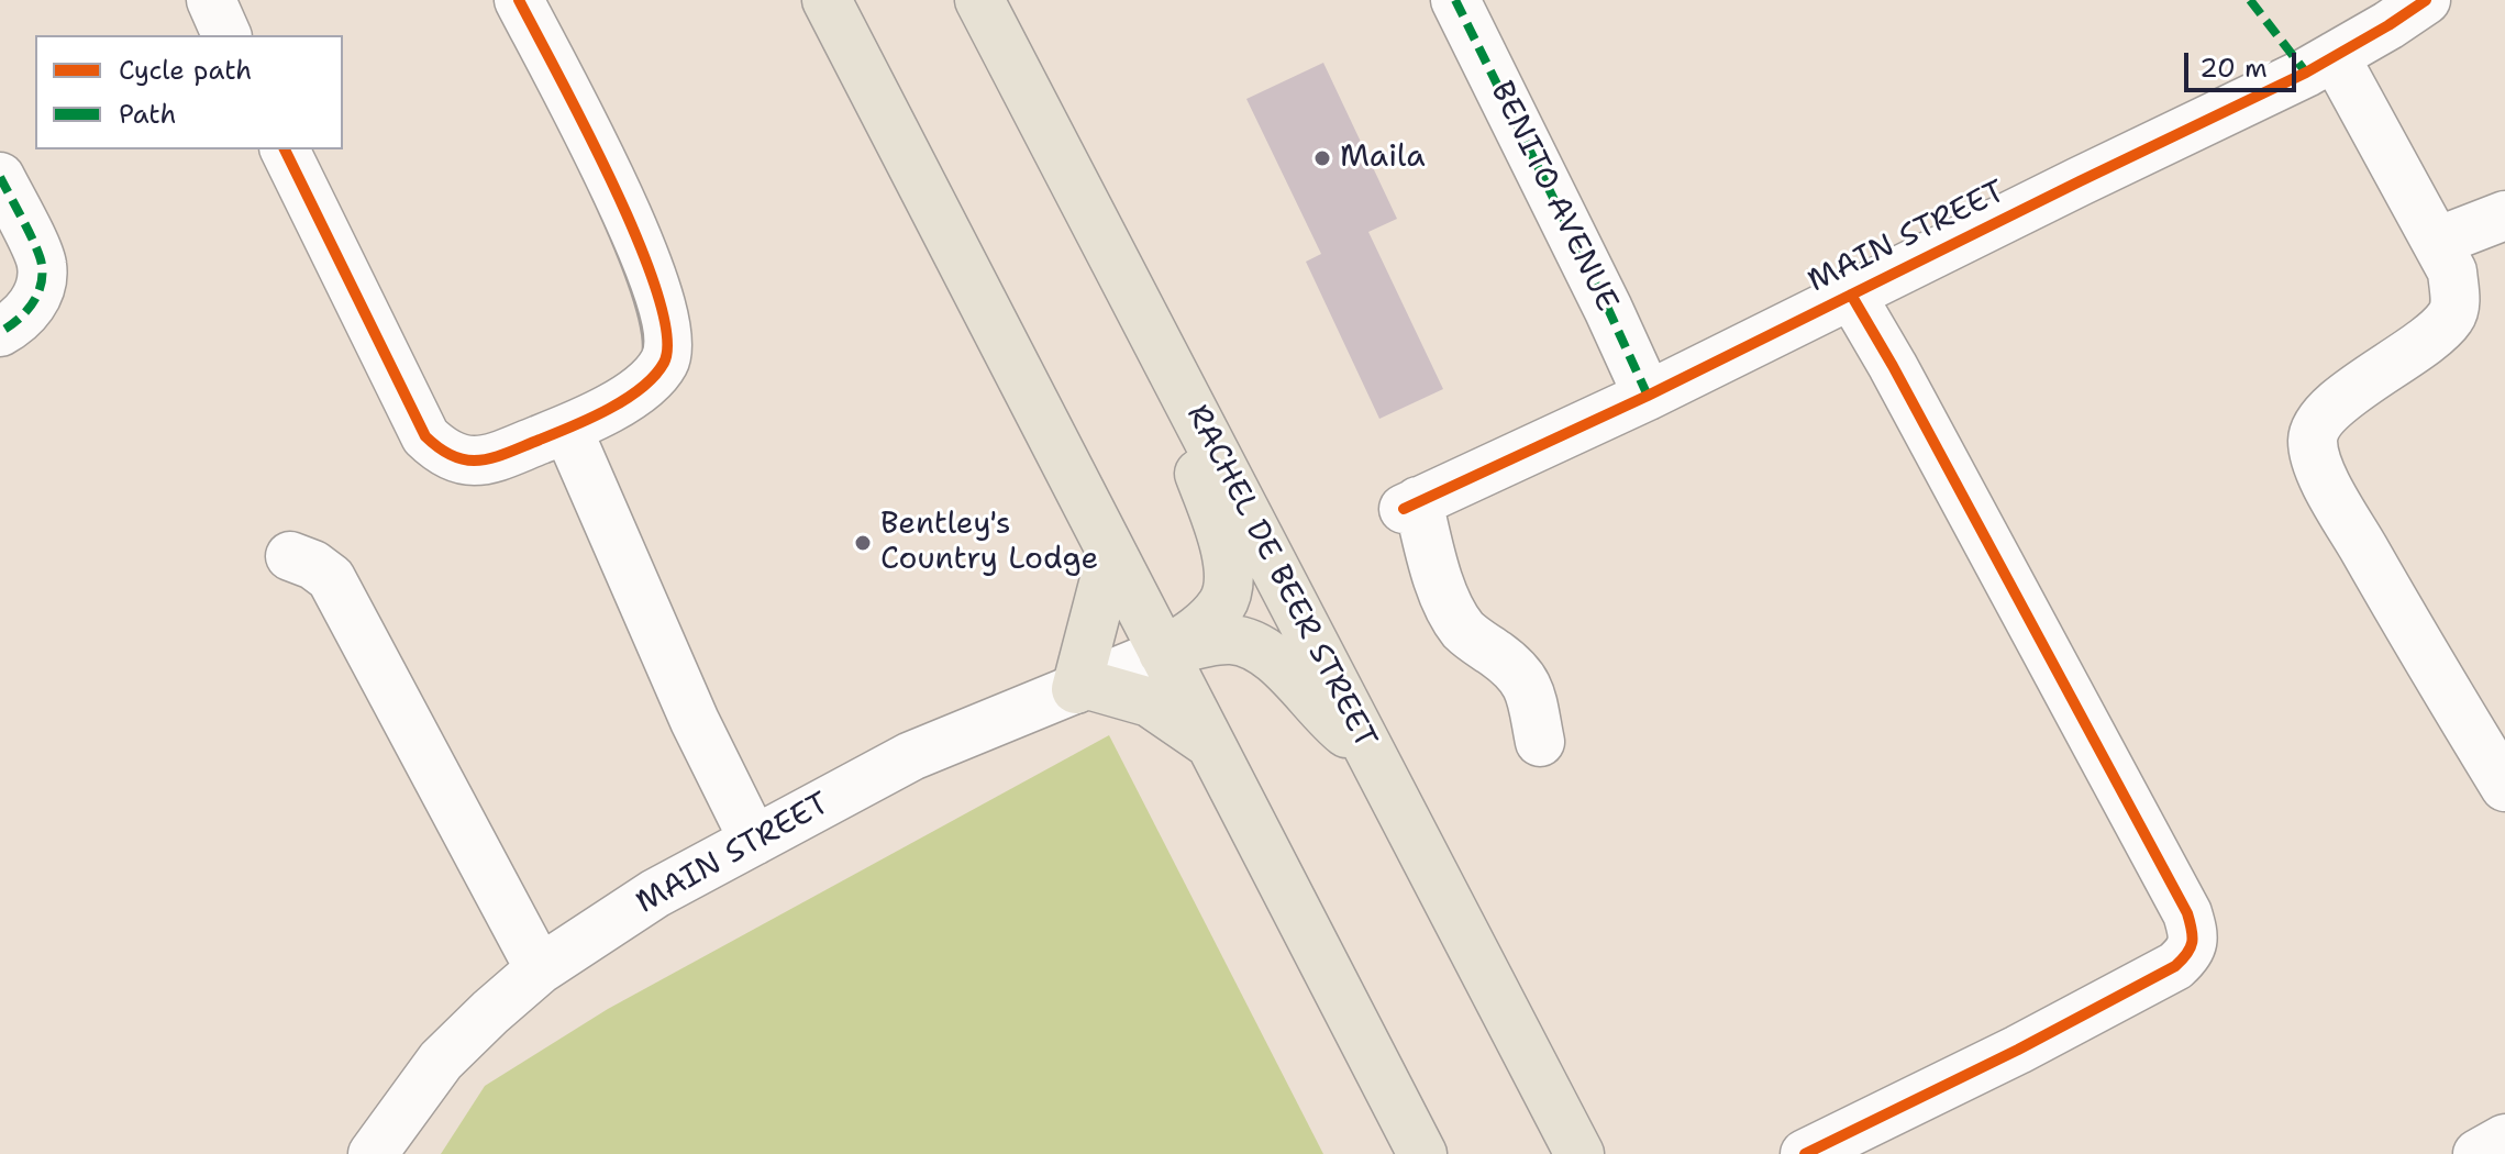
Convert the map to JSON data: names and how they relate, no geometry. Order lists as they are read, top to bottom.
{
  "streets": {
    "main road": ["RACHEL DE BEER STREET"],
    "street": ["BENITO AVENUE", "MAIN STREET"]
  },
  "crossings": [
    ["BENITO AVENUE", "MAIN STREET"]
  ],
  "places": ["Maila", "Bentley's Country Lodge"],
  "legend": ["Cycle path", "Path"],
  "scale_bar": "20 m"
}
